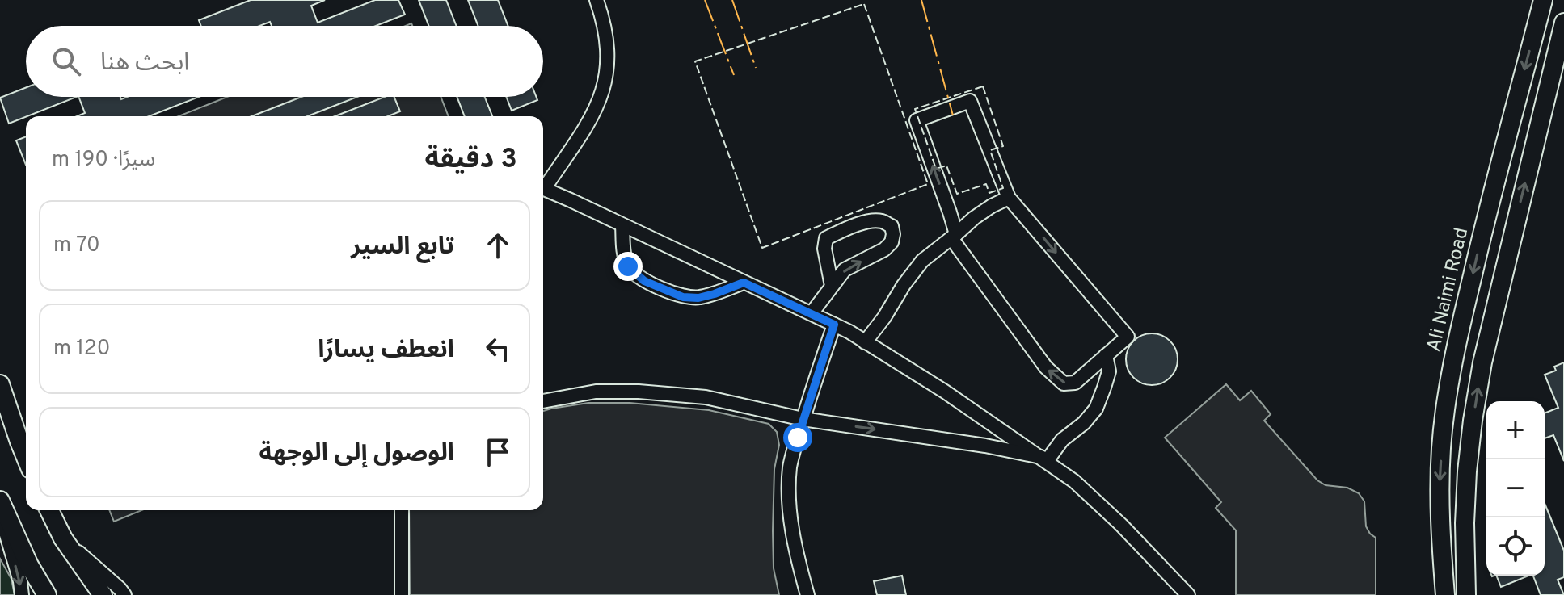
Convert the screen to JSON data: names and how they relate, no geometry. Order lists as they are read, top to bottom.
{
  "streets": {
    "main road": ["Ali Naimi Road"]
  },
  "page": {
    "search": "ابحث هنا",
    "heading": ["3 دقيقة", "سيرًا · 190 m"],
    "list": [
      ["تابع السير", "70 m"],
      ["انعطف يسارًا", "120 m"],
      "الوصول إلى الوجهة"
    ],
    "map_buttons": ["+", "−"]
  }
}
